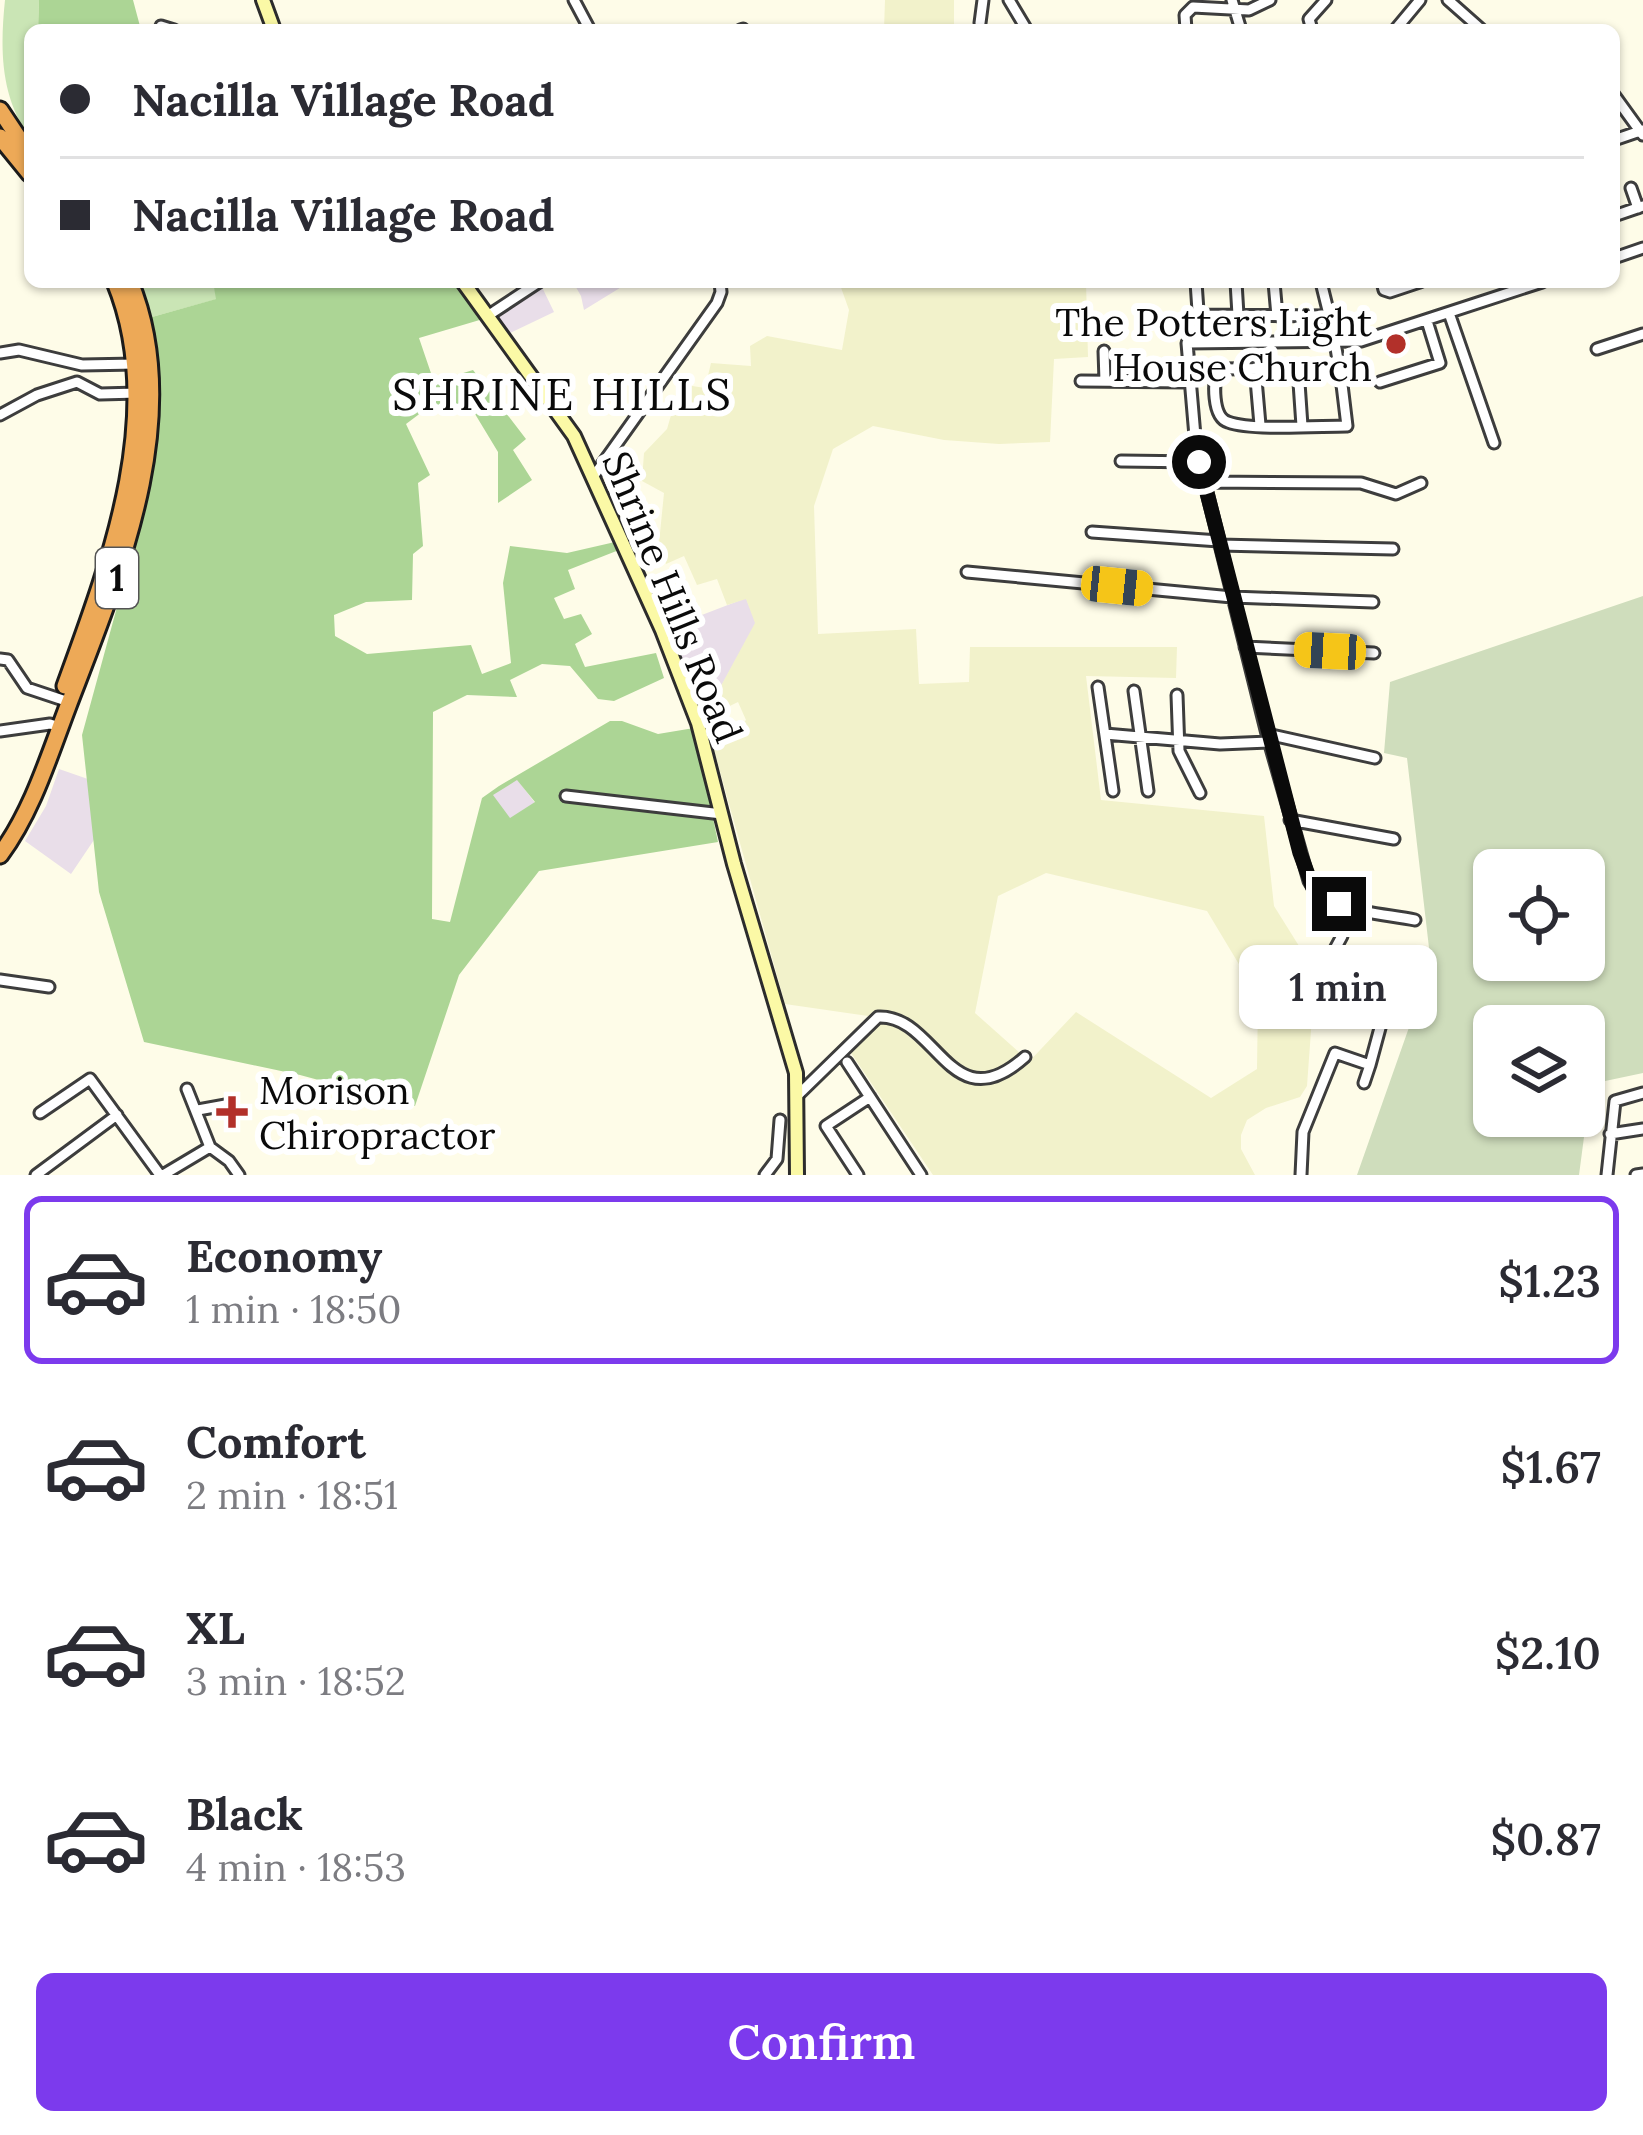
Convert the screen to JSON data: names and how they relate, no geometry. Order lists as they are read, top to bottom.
{
  "streets": {
    "highway": ["1"],
    "street": ["Shrine Hills Road"]
  },
  "districts": ["SHRINE HILLS"],
  "places": {
    "other": ["The Potters Light House Church"],
    "health": ["Morison Chiropractor"]
  },
  "page": {
    "banner": ["Nacilla Village Road", "Nacilla Village Road"],
    "bubble": "1 min",
    "list": [
      {
        "name": "Economy",
        "note": "1 min · 18:50",
        "value": "$1.23"
      },
      {
        "name": "Comfort",
        "note": "2 min · 18:51",
        "value": "$1.67"
      },
      {
        "name": "XL",
        "note": "3 min · 18:52",
        "value": "$2.10"
      },
      {
        "name": "Black",
        "note": "4 min · 18:53",
        "value": "$0.87"
      }
    ],
    "buttons": "Confirm"
  }
}
